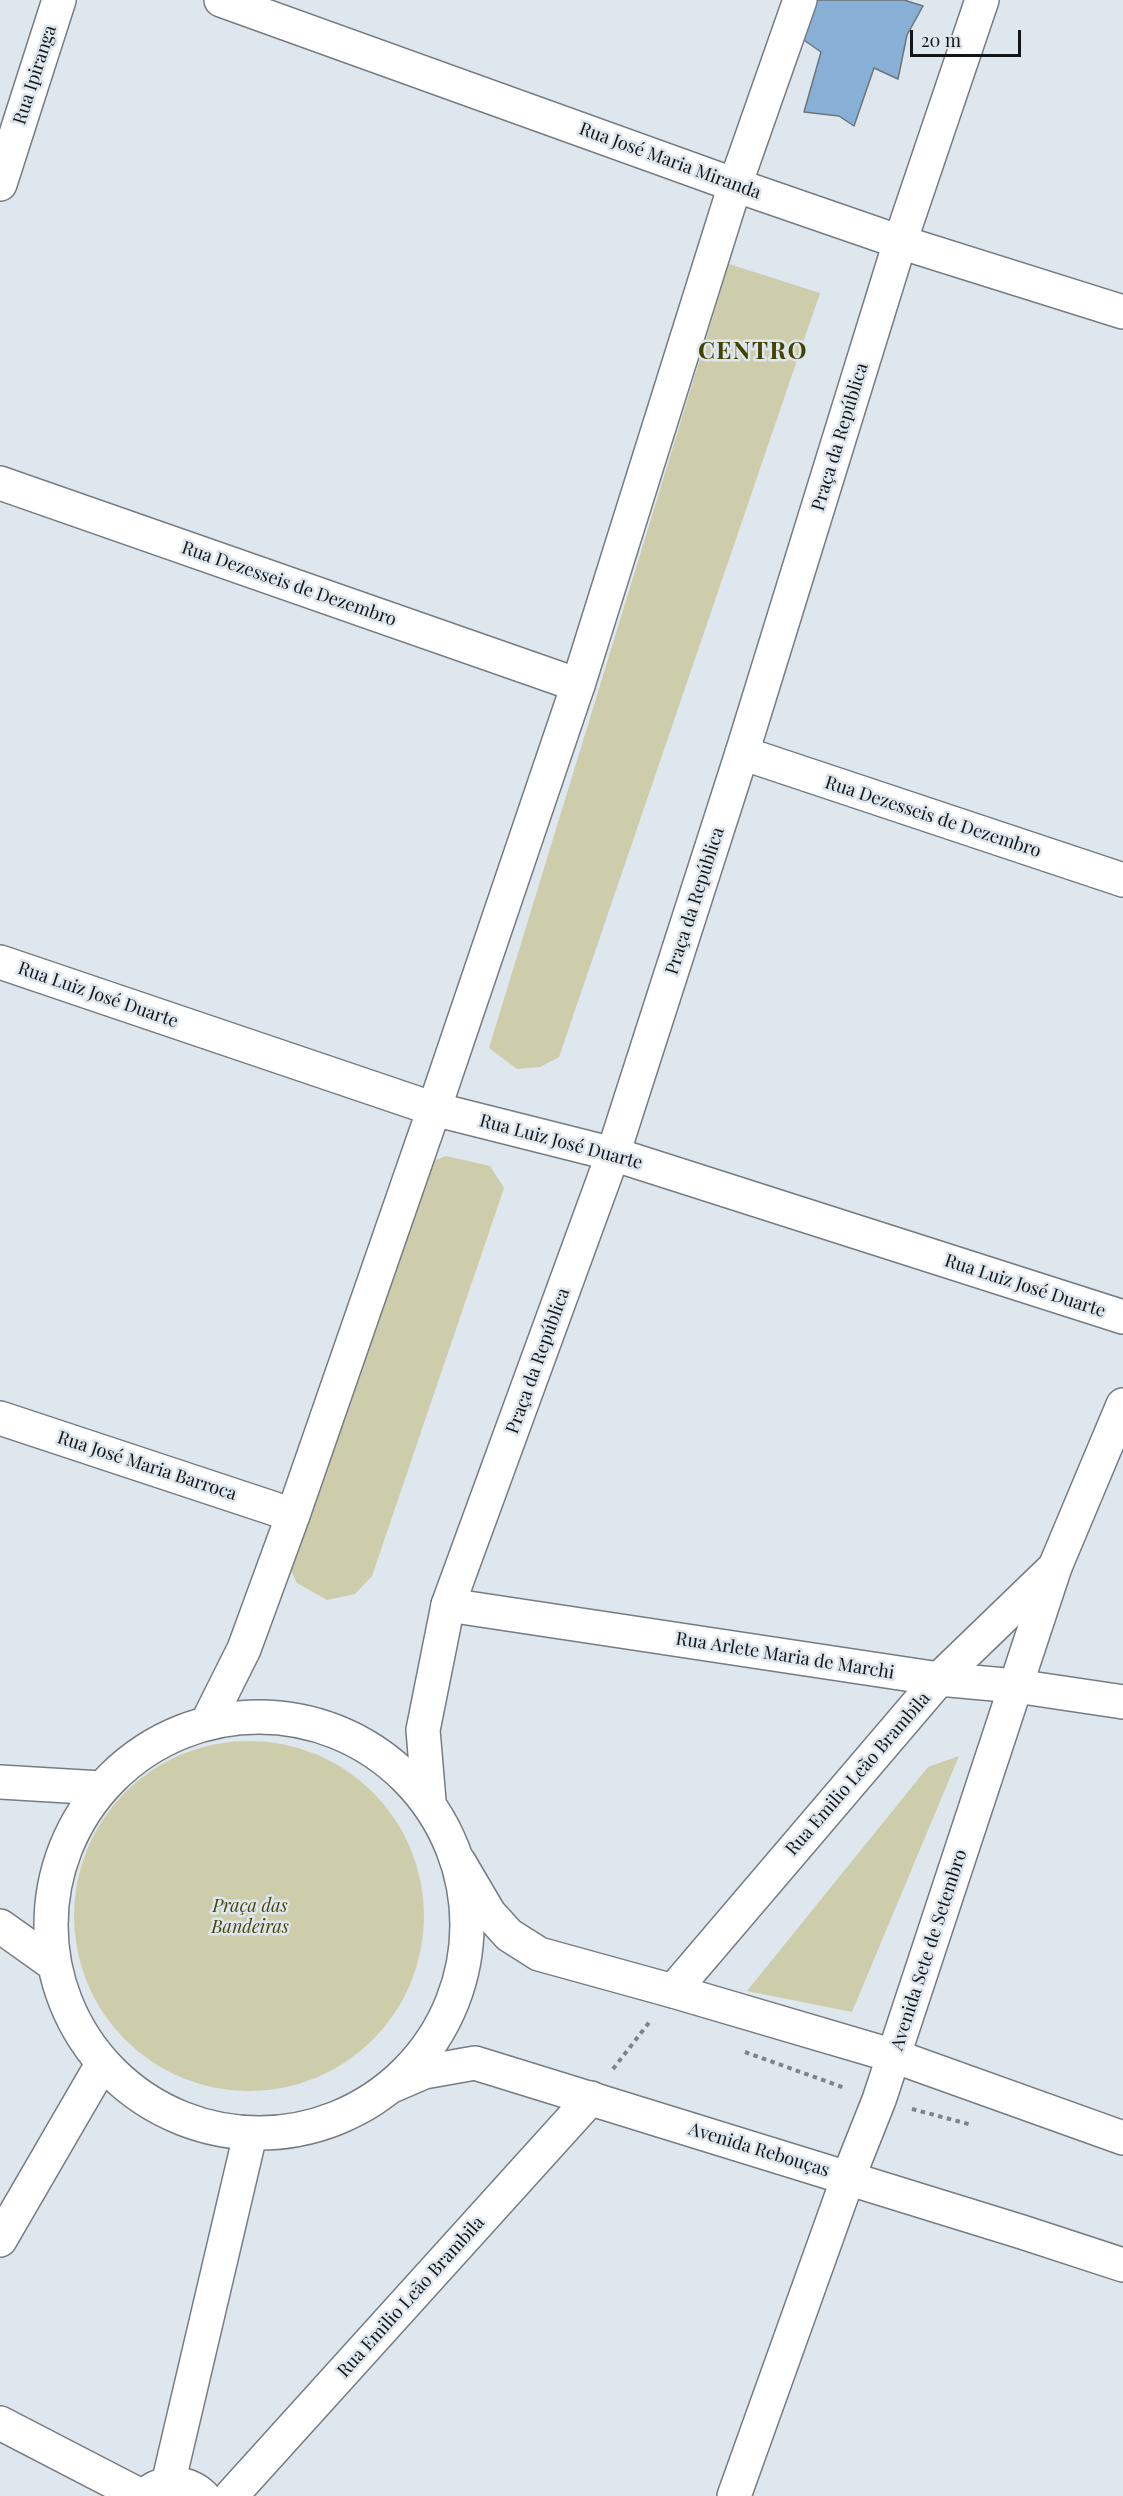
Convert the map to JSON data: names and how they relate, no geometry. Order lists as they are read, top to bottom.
{
  "streets": {
    "main road": [
      "Rua Ipiranga",
      "Rua José Maria Miranda",
      "Praça da República",
      "Rua Dezesseis de Dezembro",
      "Rua Luiz José Duarte",
      "Rua José Maria Barroca",
      "Rua Arlete Maria de Marchi",
      "Rua Emilio Leão Brambila",
      "Avenida Sete de Setembro",
      "Avenida Rebouças"
    ]
  },
  "crossings": [
    ["Rua José Maria Miranda", "Praça da República"],
    ["Praça da República", "Rua Dezesseis de Dezembro"],
    ["Praça da República", "Rua Luiz José Duarte"],
    ["Praça da República", "Rua Arlete Maria de Marchi"],
    ["Rua Arlete Maria de Marchi", "Rua Emilio Leão Brambila"],
    ["Rua Arlete Maria de Marchi", "Avenida Sete de Setembro"],
    ["Rua Emilio Leão Brambila", "Avenida Sete de Setembro"],
    ["Rua Emilio Leão Brambila", "Avenida Rebouças"],
    ["Avenida Sete de Setembro", "Avenida Rebouças"]
  ],
  "districts": ["CENTRO"],
  "parks": ["Praça das Bandeiras"],
  "scale_bar": "20 m"
}
